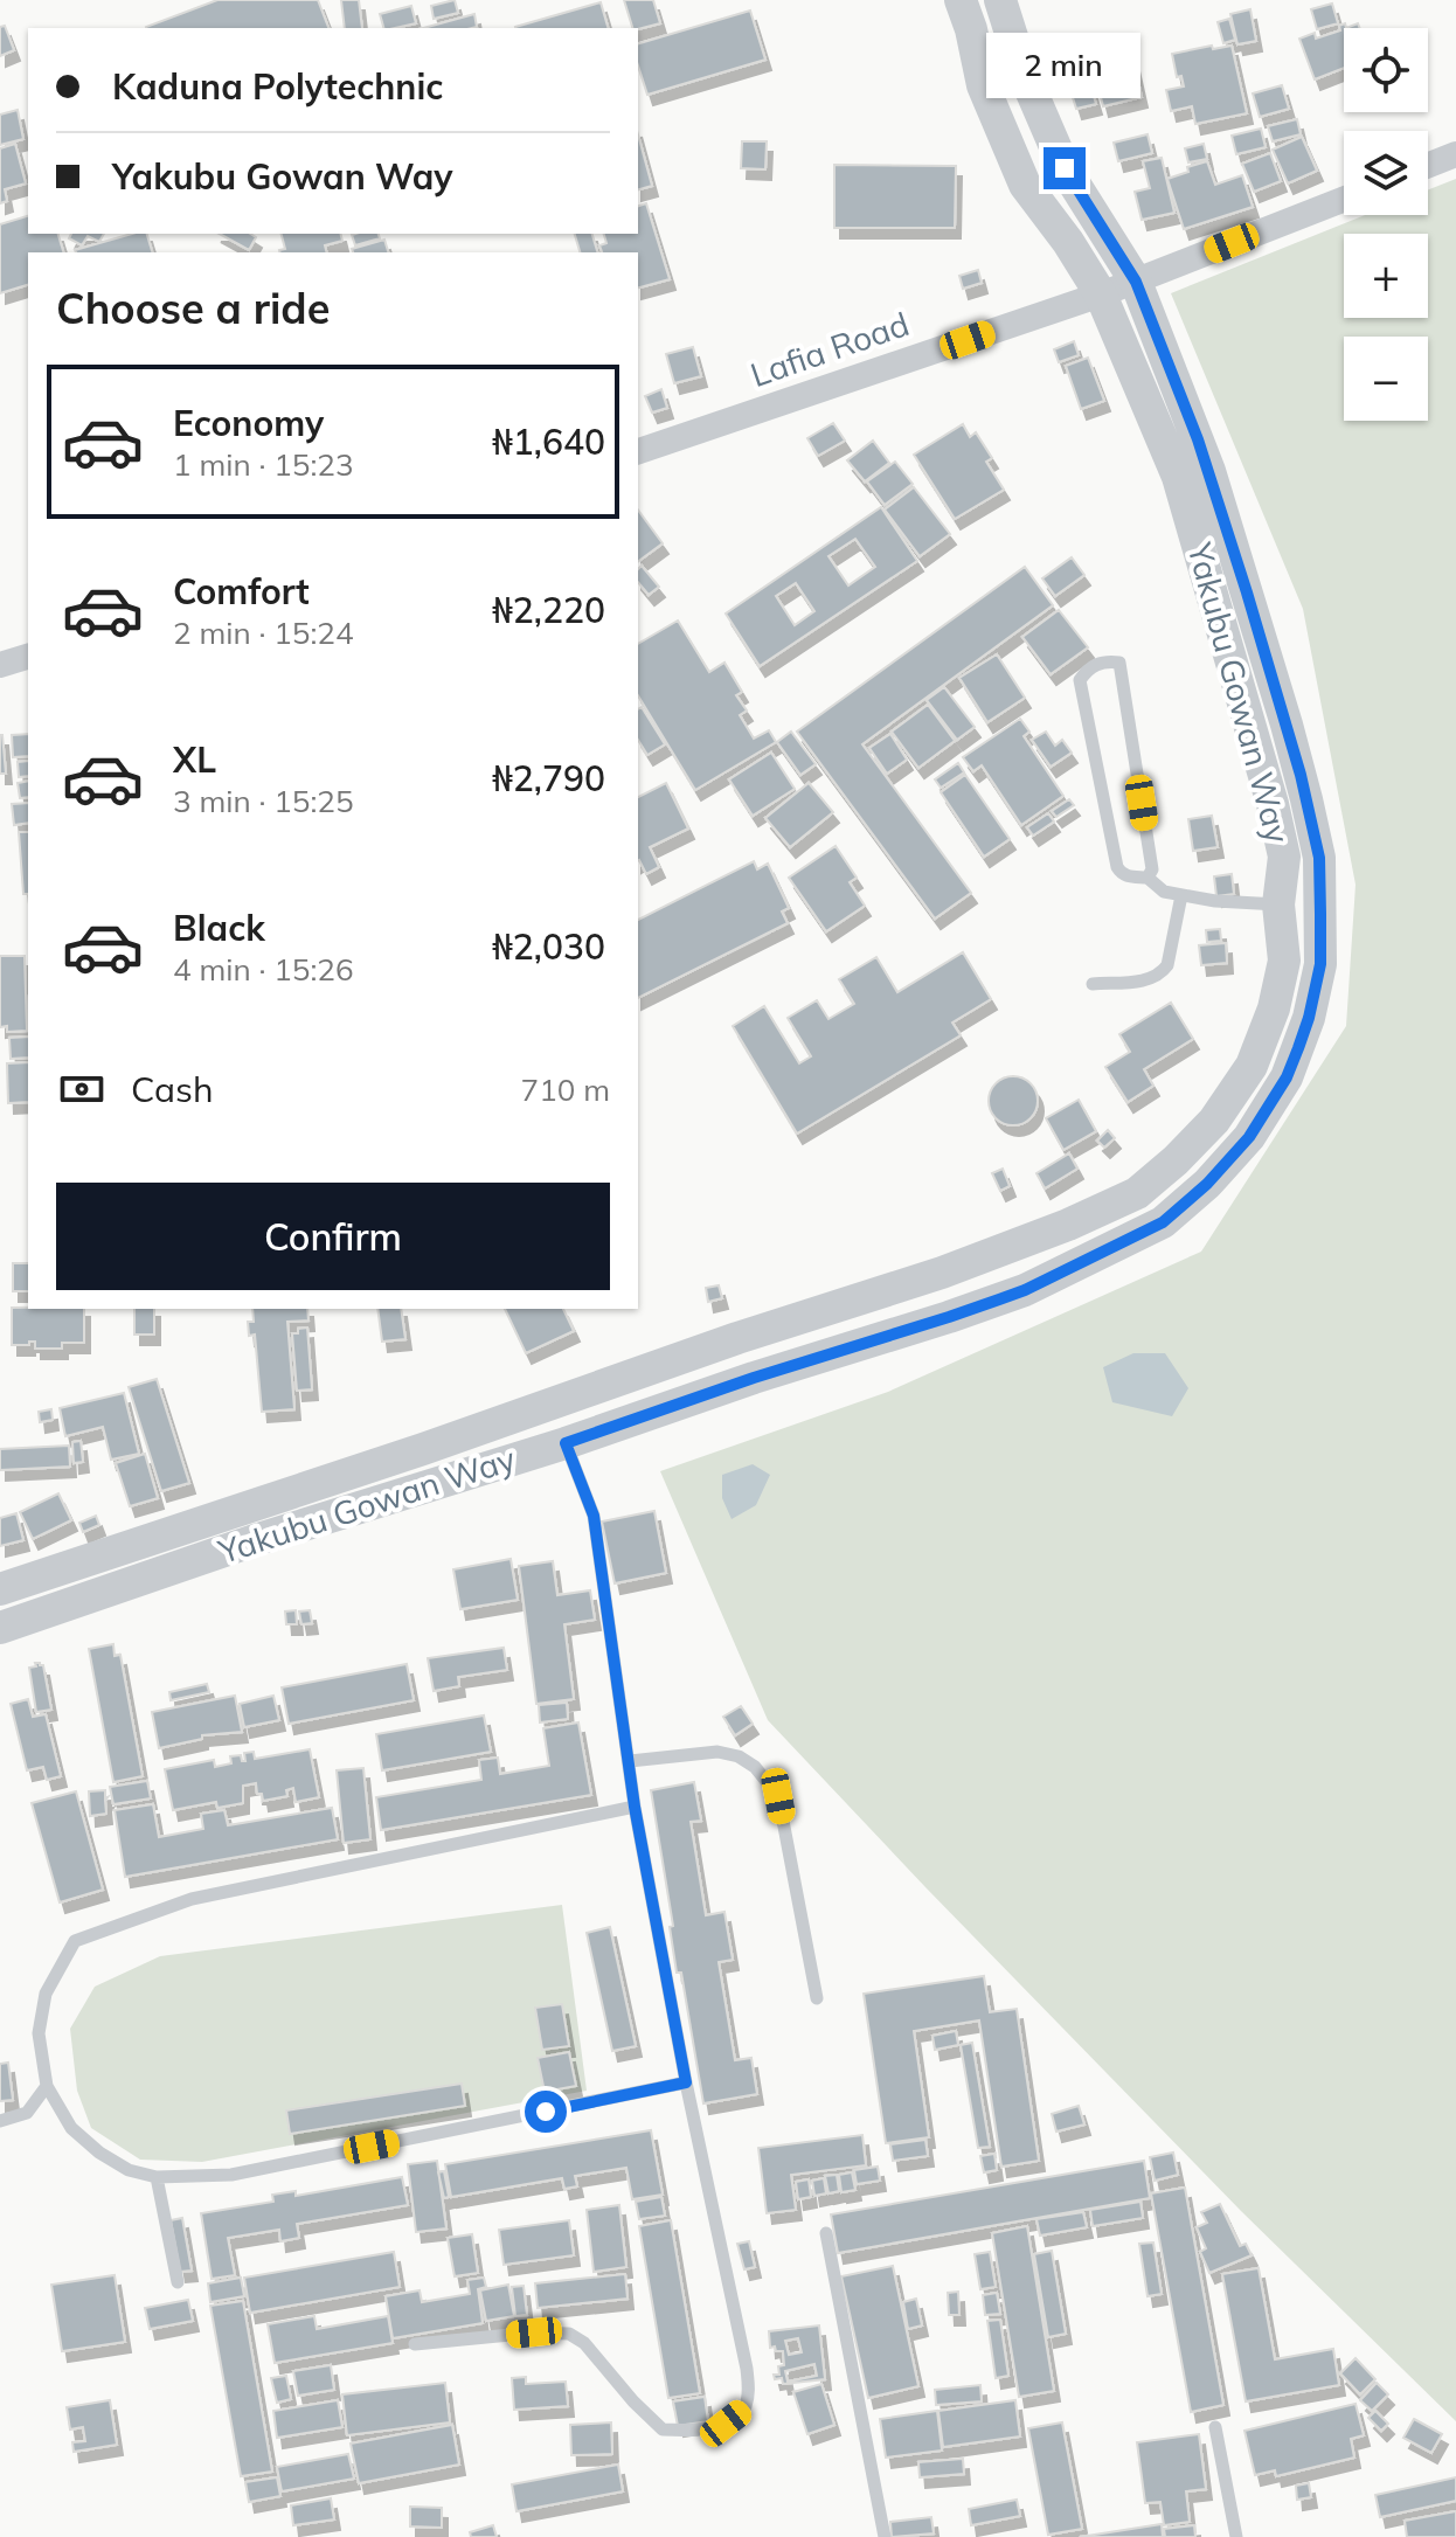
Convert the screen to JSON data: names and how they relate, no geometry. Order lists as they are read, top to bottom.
{
  "streets": {
    "street": ["Lafia Road", "Yakubu Gowan Way"]
  },
  "crossings": [
    ["Lafia Road", "Yakubu Gowan Way"]
  ],
  "page": {
    "map_buttons": ["+", "−"],
    "banner": ["Kaduna Polytechnic", "Yakubu Gowan Way"],
    "bubble": "2 min",
    "heading": "Choose a ride",
    "list": [
      {
        "name": "Economy",
        "note": "1 min · 15:23",
        "value": "₦1,640"
      },
      {
        "name": "Comfort",
        "note": "2 min · 15:24",
        "value": "₦2,220"
      },
      {
        "name": "XL",
        "note": "3 min · 15:25",
        "value": "₦2,790"
      },
      {
        "name": "Black",
        "note": "4 min · 15:26",
        "value": "₦2,030"
      }
    ],
    "pay": ["Cash", "710 m"],
    "buttons": "Confirm"
  }
}
